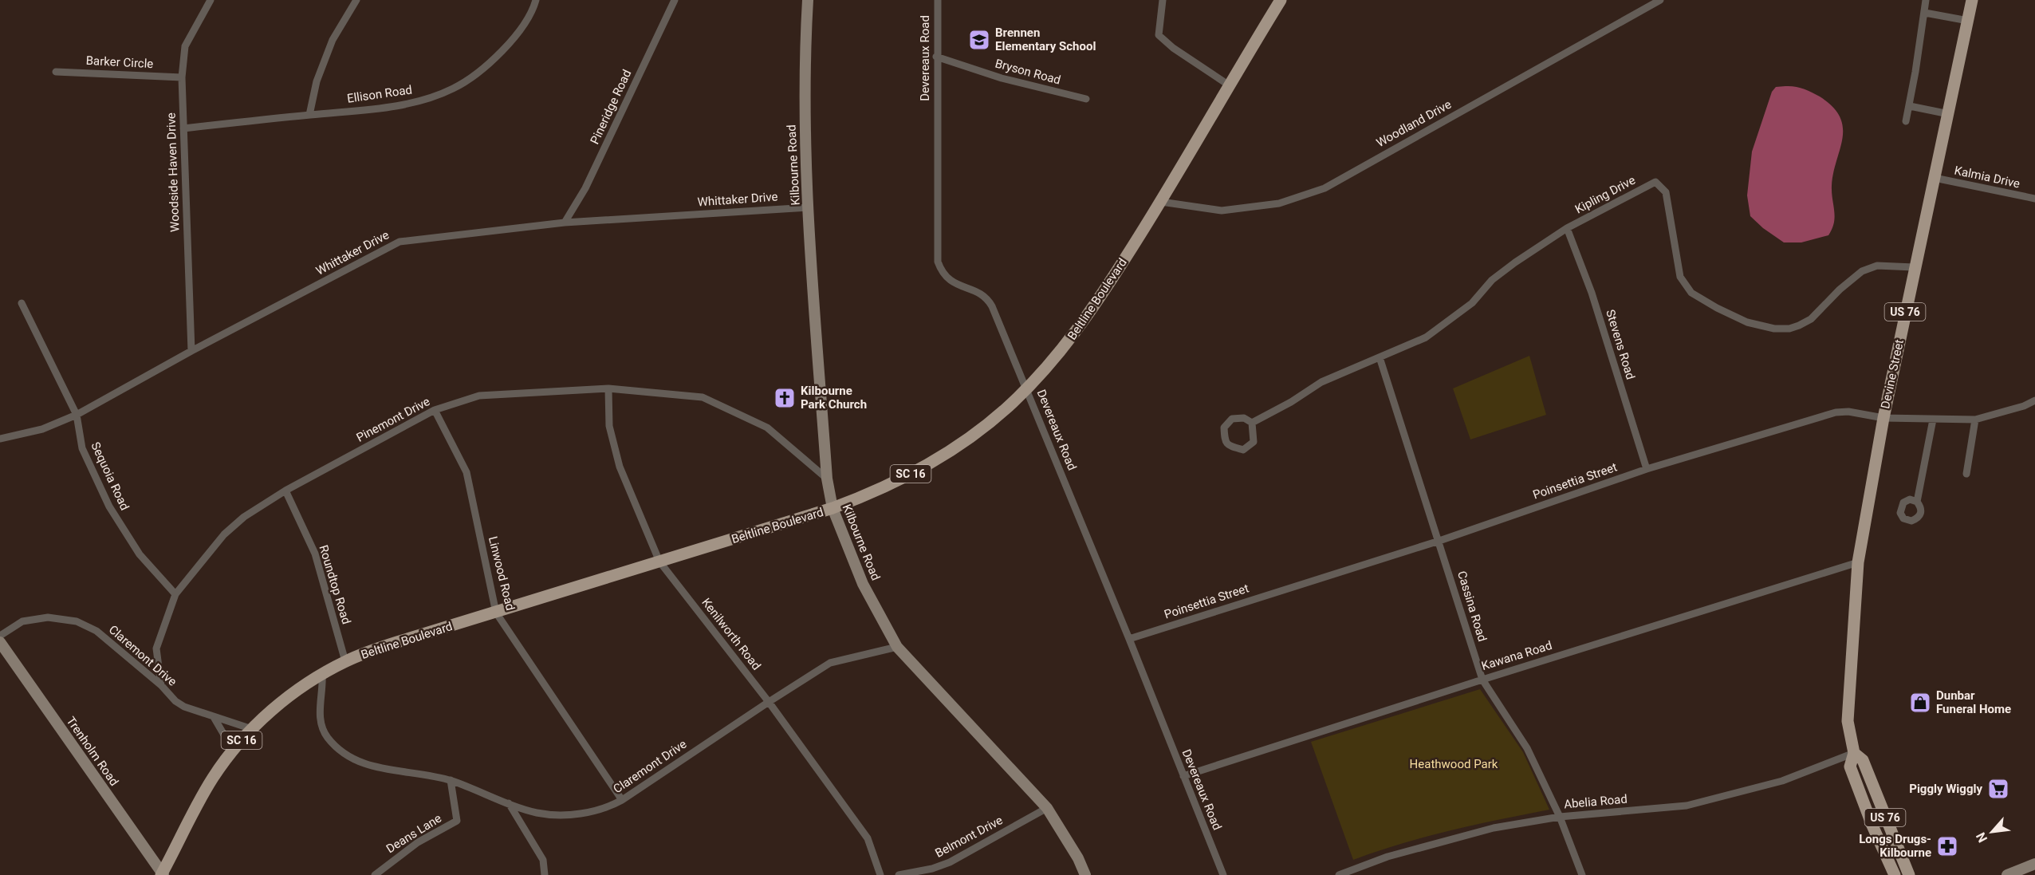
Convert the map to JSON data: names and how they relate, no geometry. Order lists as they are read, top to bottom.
{
  "streets": {
    "main road": [
      "Beltline Boulevard",
      "US 76",
      "Devine Street",
      "SC 16"
    ],
    "street": [
      "Devereaux Road",
      "Barker Circle",
      "Bryson Road",
      "Ellison Road",
      "Pineridge Road",
      "Woodland Drive",
      "Kilbourne Road",
      "Woodside Haven Drive",
      "Kalmia Drive",
      "Kipling Drive",
      "Whittaker Drive",
      "Stevens Road",
      "Pinemont Drive",
      "Sequoia Road",
      "Poinsettia Street",
      "Linwood Road",
      "Roundtop Road",
      "Cassina Road",
      "Kenilworth Road",
      "Claremont Drive",
      "Kawana Road",
      "Trenholm Road",
      "Abelia Road",
      "Deans Lane",
      "Belmont Drive"
    ]
  },
  "crossings": [
    ["Devereaux Road", "Bryson Road"],
    ["Devereaux Road", "Beltline Boulevard"],
    ["Devereaux Road", "Poinsettia Street"],
    ["Devereaux Road", "Kawana Road"],
    ["Barker Circle", "Woodside Haven Drive"],
    ["Ellison Road", "Woodside Haven Drive"],
    ["Pineridge Road", "Whittaker Drive"],
    ["Woodland Drive", "Beltline Boulevard"],
    ["Kilbourne Road", "Whittaker Drive"],
    ["Kilbourne Road", "Beltline Boulevard"],
    ["Kilbourne Road", "Pinemont Drive"],
    ["Kilbourne Road", "Claremont Drive"],
    ["Kilbourne Road", "Belmont Drive"],
    ["Woodside Haven Drive", "Whittaker Drive"],
    ["Kalmia Drive", "Devine Street"],
    ["Kipling Drive", "Stevens Road"],
    ["Kipling Drive", "Devine Street"],
    ["Kipling Drive", "Cassina Road"],
    ["Whittaker Drive", "Sequoia Road"],
    ["Beltline Boulevard", "SC 16"],
    ["Beltline Boulevard", "Linwood Road"],
    ["Beltline Boulevard", "Roundtop Road"],
    ["Beltline Boulevard", "Kenilworth Road"],
    ["Beltline Boulevard", "Claremont Drive"],
    ["Beltline Boulevard", "Trenholm Road"],
    ["Stevens Road", "Poinsettia Street"],
    ["Devine Street", "Poinsettia Street"],
    ["Devine Street", "Kawana Road"],
    ["Devine Street", "Abelia Road"],
    ["Pinemont Drive", "Sequoia Road"],
    ["Pinemont Drive", "Linwood Road"],
    ["Pinemont Drive", "Roundtop Road"],
    ["Pinemont Drive", "Kenilworth Road"],
    ["Pinemont Drive", "Claremont Drive"],
    ["Poinsettia Street", "Cassina Road"],
    ["Linwood Road", "Claremont Drive"],
    ["Cassina Road", "Kawana Road"],
    ["Cassina Road", "Abelia Road"],
    ["Kenilworth Road", "Claremont Drive"],
    ["Claremont Drive", "Deans Lane"]
  ],
  "parks": ["Heathwood Park"],
  "places": {
    "school or university": ["Brennen Elementary School"],
    "church": ["Kilbourne Park Church"],
    "shop": ["Dunbar Funeral Home"],
    "supermarket": ["Piggly Wiggly"],
    "pharmacy": ["Longs Drugs- Kilbourne"]
  },
  "north": "bottom left"
}
